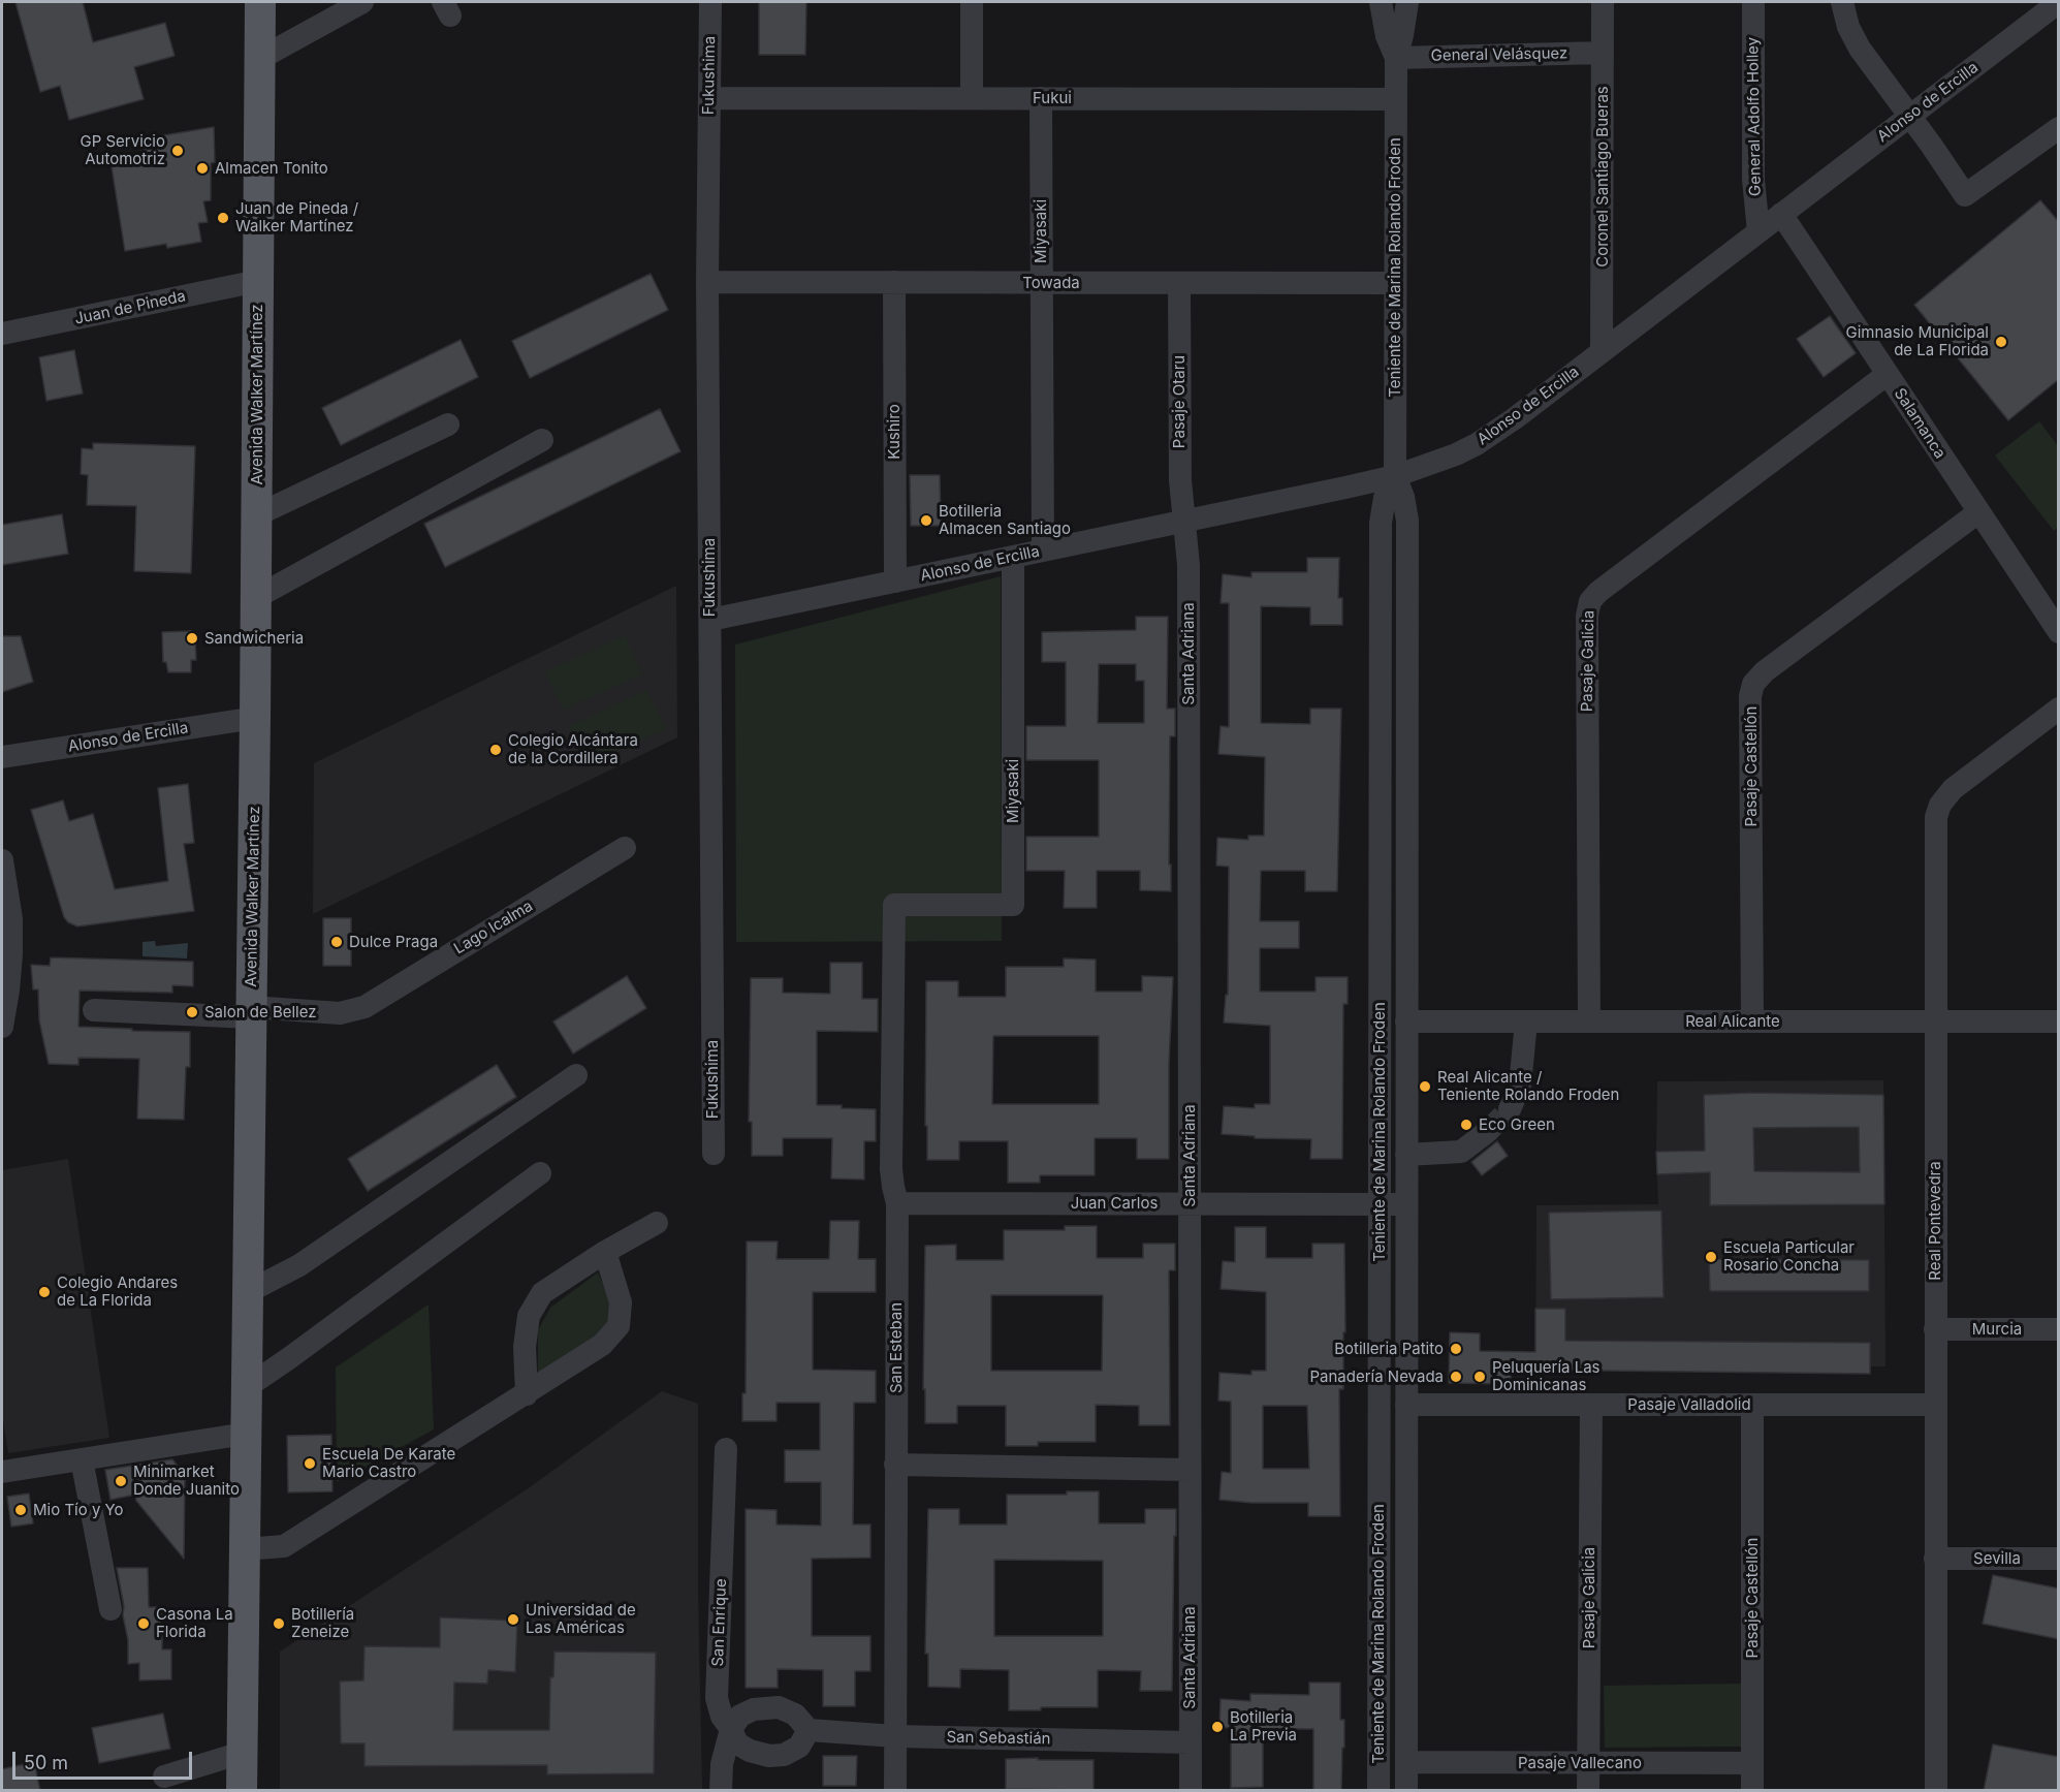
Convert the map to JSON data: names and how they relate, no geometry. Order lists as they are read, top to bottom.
{
  "streets": {
    "main road": ["Avenida Walker Martínez"],
    "street": [
      "General Velásquez",
      "Fukushima",
      "Fukui",
      "Alonso de Ercilla",
      "General Adolfo Holley",
      "Coronel Santiago Bueras",
      "Miyasaki",
      "Teniente de Marina Rolando Froden",
      "Towada",
      "Juan de Pineda",
      "Pasaje Otaru",
      "Salamanca",
      "Kushiro",
      "Santa Adriana",
      "Pasaje Galicia",
      "Pasaje Castellón",
      "Lago Icalma",
      "Real Alicante",
      "Juan Carlos",
      "Real Pontevedra",
      "Murcia",
      "San Esteban",
      "Pasaje Valladolid",
      "Sevilla",
      "San Enrique",
      "San Sebastián",
      "Pasaje Vallecano"
    ]
  },
  "crossings": [
    ["General Velásquez", "Coronel Santiago Bueras"],
    ["General Velásquez", "Teniente de Marina Rolando Froden"],
    ["Fukushima", "Fukui"],
    ["Fukushima", "Alonso de Ercilla"],
    ["Fukushima", "Towada"],
    ["Fukui", "Miyasaki"],
    ["Fukui", "Teniente de Marina Rolando Froden"],
    ["Alonso de Ercilla", "General Adolfo Holley"],
    ["Alonso de Ercilla", "Coronel Santiago Bueras"],
    ["Alonso de Ercilla", "Miyasaki"],
    ["Alonso de Ercilla", "Teniente de Marina Rolando Froden"],
    ["Alonso de Ercilla", "Avenida Walker Martínez"],
    ["Alonso de Ercilla", "Pasaje Otaru"],
    ["Alonso de Ercilla", "Salamanca"],
    ["Alonso de Ercilla", "Kushiro"],
    ["Alonso de Ercilla", "Santa Adriana"],
    ["Miyasaki", "Towada"],
    ["Miyasaki", "San Esteban"],
    ["Teniente de Marina Rolando Froden", "Towada"],
    ["Teniente de Marina Rolando Froden", "Real Alicante"],
    ["Teniente de Marina Rolando Froden", "Juan Carlos"],
    ["Teniente de Marina Rolando Froden", "Pasaje Valladolid"],
    ["Teniente de Marina Rolando Froden", "Pasaje Vallecano"],
    ["Towada", "Pasaje Otaru"],
    ["Towada", "Kushiro"],
    ["Juan de Pineda", "Avenida Walker Martínez"],
    ["Avenida Walker Martínez", "Lago Icalma"],
    ["Pasaje Otaru", "Santa Adriana"],
    ["Salamanca", "Pasaje Galicia"],
    ["Salamanca", "Pasaje Castellón"],
    ["Santa Adriana", "Juan Carlos"],
    ["Santa Adriana", "San Sebastián"],
    ["Pasaje Galicia", "Real Alicante"],
    ["Pasaje Galicia", "Pasaje Valladolid"],
    ["Pasaje Galicia", "Pasaje Vallecano"],
    ["Pasaje Castellón", "Real Alicante"],
    ["Pasaje Castellón", "Pasaje Valladolid"],
    ["Pasaje Castellón", "Pasaje Vallecano"],
    ["Real Alicante", "Real Pontevedra"],
    ["Juan Carlos", "San Esteban"],
    ["Real Pontevedra", "Murcia"],
    ["Real Pontevedra", "Pasaje Valladolid"],
    ["Real Pontevedra", "Sevilla"],
    ["San Esteban", "San Sebastián"],
    ["San Enrique", "San Sebastián"]
  ],
  "places": [
    "GP Servicio Automotriz",
    "Almacen Tonito",
    "Juan de Pineda / Walker Martínez",
    "Gimnasio Municipal de La Florida",
    "Botilleria Almacen Santiago",
    "Sandwicheria",
    "Colegio Alcántara de la Cordillera",
    "Dulce Praga",
    "Salon de Bellez",
    "Real Alicante / Teniente Rolando Froden",
    "Eco Green",
    "Escuela Particular Rosario Concha",
    "Colegio Andares de La Florida",
    "Botilleria Patito",
    "Panadería Nevada",
    "Peluquería Las Dominicanas",
    "Escuela De Karate Mario Castro",
    "Minimarket Donde Juanito",
    "Mio Tío y Yo",
    "Universidad de Las Américas",
    "Casona La Florida",
    "Botillería Zeneize",
    "Botilleria La Previa"
  ],
  "scale_bar": "50 m"
}
